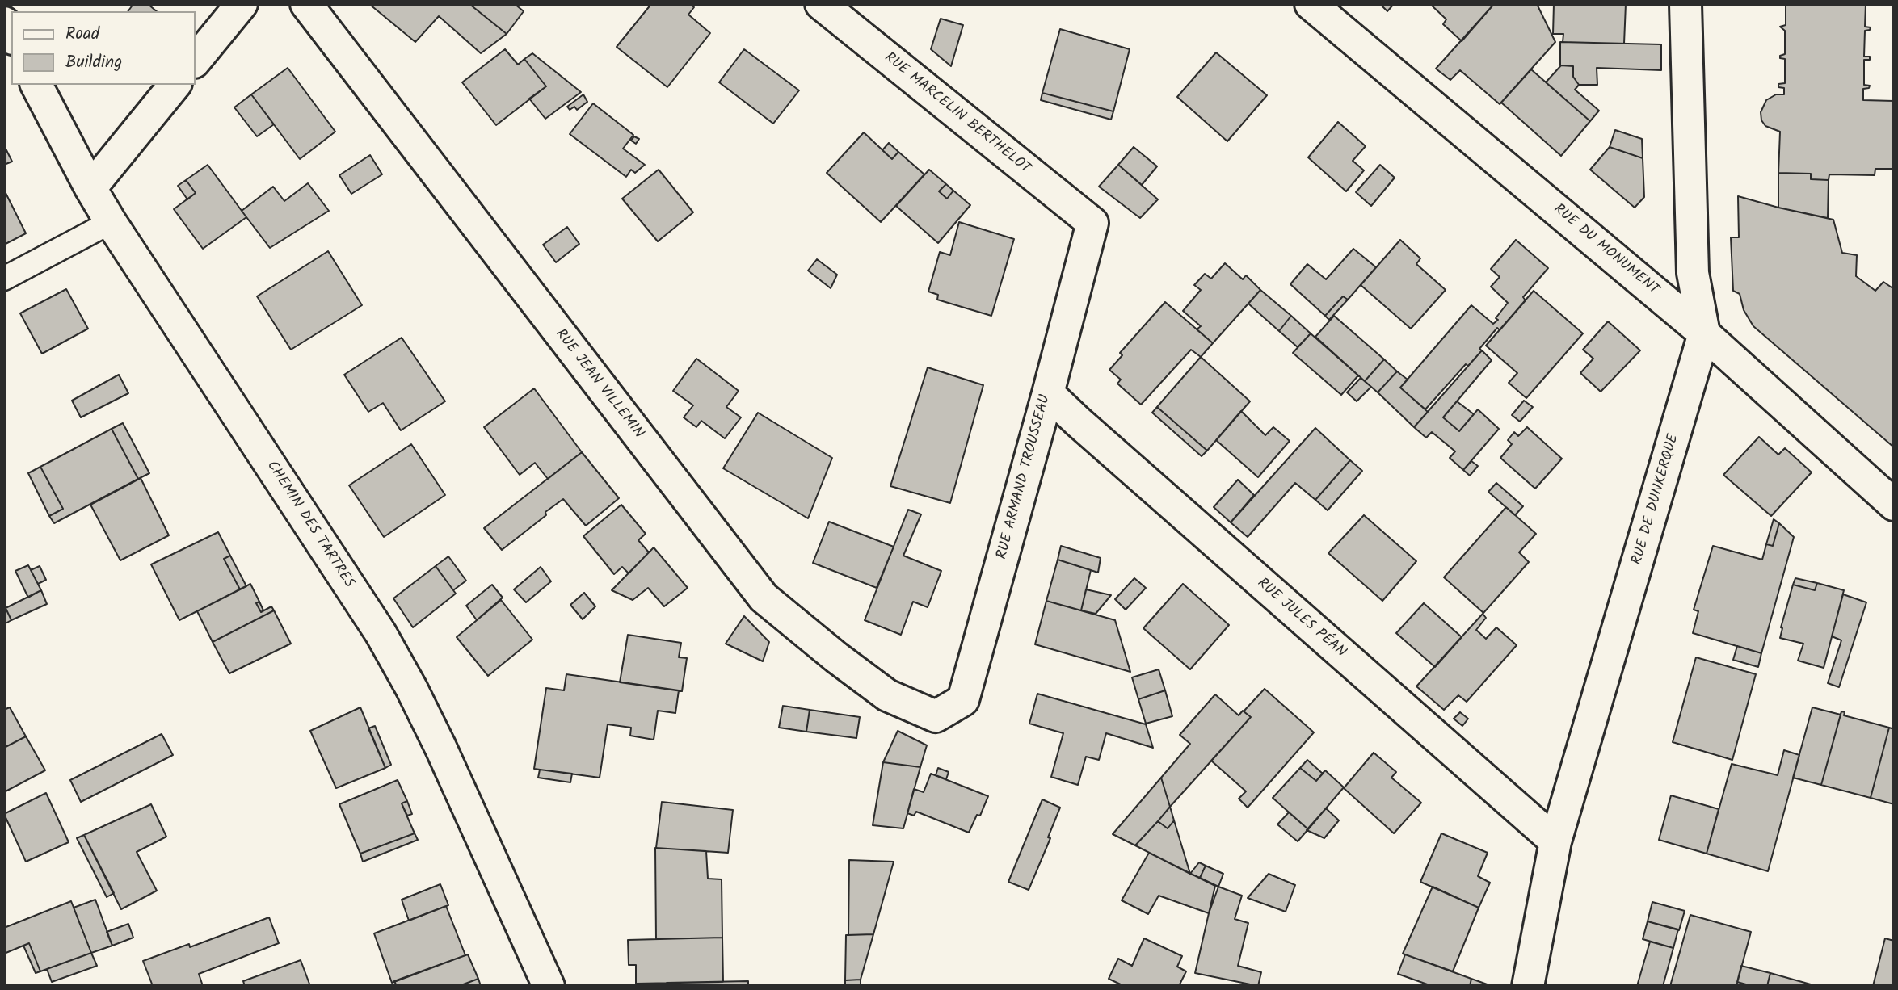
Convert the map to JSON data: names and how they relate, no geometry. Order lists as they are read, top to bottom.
{
  "streets": {
    "street": [
      "RUE MARCELIN BERTHELOT",
      "RUE DU MONUMENT",
      "RUE JEAN VILLEMIN",
      "RUE ARMAND TROUSSEAU",
      "RUE DE DUNKERQUE",
      "CHEMIN DES TARTRES",
      "RUE JULES PÉAN"
    ]
  },
  "crossings": [
    ["RUE MARCELIN BERTHELOT", "RUE ARMAND TROUSSEAU"],
    ["RUE DU MONUMENT", "RUE DE DUNKERQUE"],
    ["RUE JEAN VILLEMIN", "RUE ARMAND TROUSSEAU"],
    ["RUE ARMAND TROUSSEAU", "RUE JULES PÉAN"],
    ["RUE DE DUNKERQUE", "RUE JULES PÉAN"]
  ],
  "legend": ["Road", "Building"]
}
